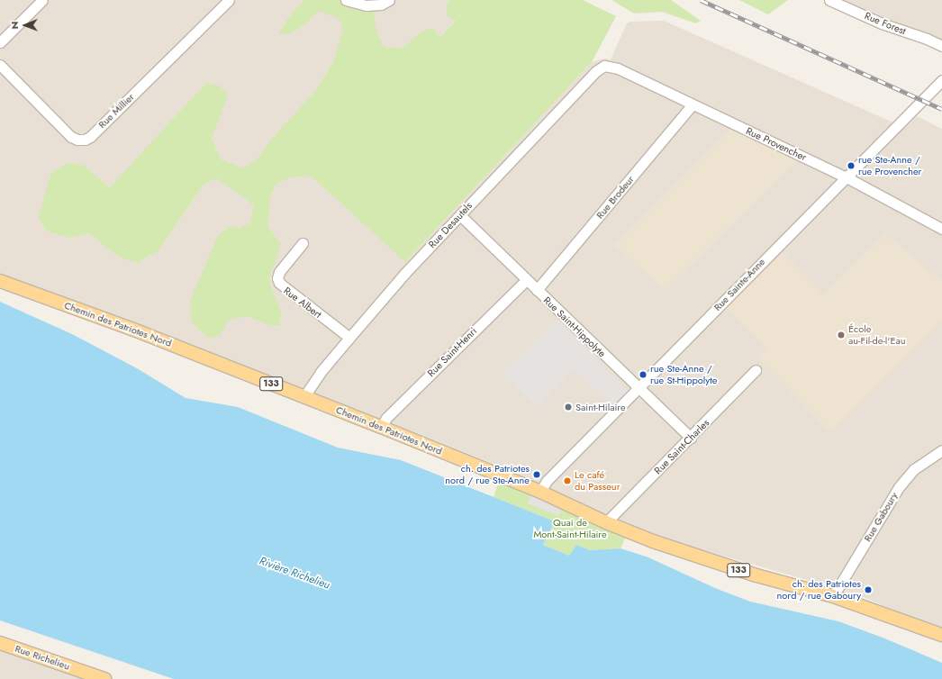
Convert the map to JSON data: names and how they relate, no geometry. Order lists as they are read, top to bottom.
{
  "streets": {
    "main road": ["Chemin des Patriotes Nord", "133", "Rue Richelieu"],
    "street": [
      "Rue Forest",
      "Rue Millier",
      "Rue Provencher",
      "Rue Brodeur",
      "Rue Desautels",
      "Rue Sainte-Anne",
      "Rue Albert",
      "Rue Saint-Hippolyte",
      "Rue Saint-Henri",
      "Rue Saint-Charles",
      "Rue Gaboury"
    ]
  },
  "crossings": [
    ["Rue Provencher", "Rue Brodeur"],
    ["Rue Provencher", "Rue Desautels"],
    ["Rue Provencher", "Rue Sainte-Anne"],
    ["Rue Brodeur", "Rue Saint-Hippolyte"],
    ["Rue Desautels", "Rue Albert"],
    ["Rue Desautels", "Chemin des Patriotes Nord"],
    ["Rue Desautels", "Rue Saint-Hippolyte"],
    ["Rue Sainte-Anne", "Chemin des Patriotes Nord"],
    ["Rue Sainte-Anne", "Rue Saint-Hippolyte"],
    ["Chemin des Patriotes Nord", "Rue Saint-Henri"],
    ["Chemin des Patriotes Nord", "Rue Saint-Charles"],
    ["Chemin des Patriotes Nord", "Rue Gaboury"],
    ["Rue Saint-Hippolyte", "Rue Saint-Henri"],
    ["Rue Saint-Hippolyte", "Rue Saint-Charles"]
  ],
  "water": ["Rivière Richelieu"],
  "parks": ["Quai de Mont-Saint-Hilaire"],
  "places": [
    "rue Ste-Anne / rue Provencher",
    "École au-Fil-de-l'Eau",
    "rue Ste-Anne / rue St-Hippolyte",
    "Saint-Hilaire",
    "ch. des Patriotes nord / rue Ste-Anne",
    "Le café du Passeur",
    "ch. des Patriotes nord / rue Gaboury"
  ],
  "north": "left"
}
